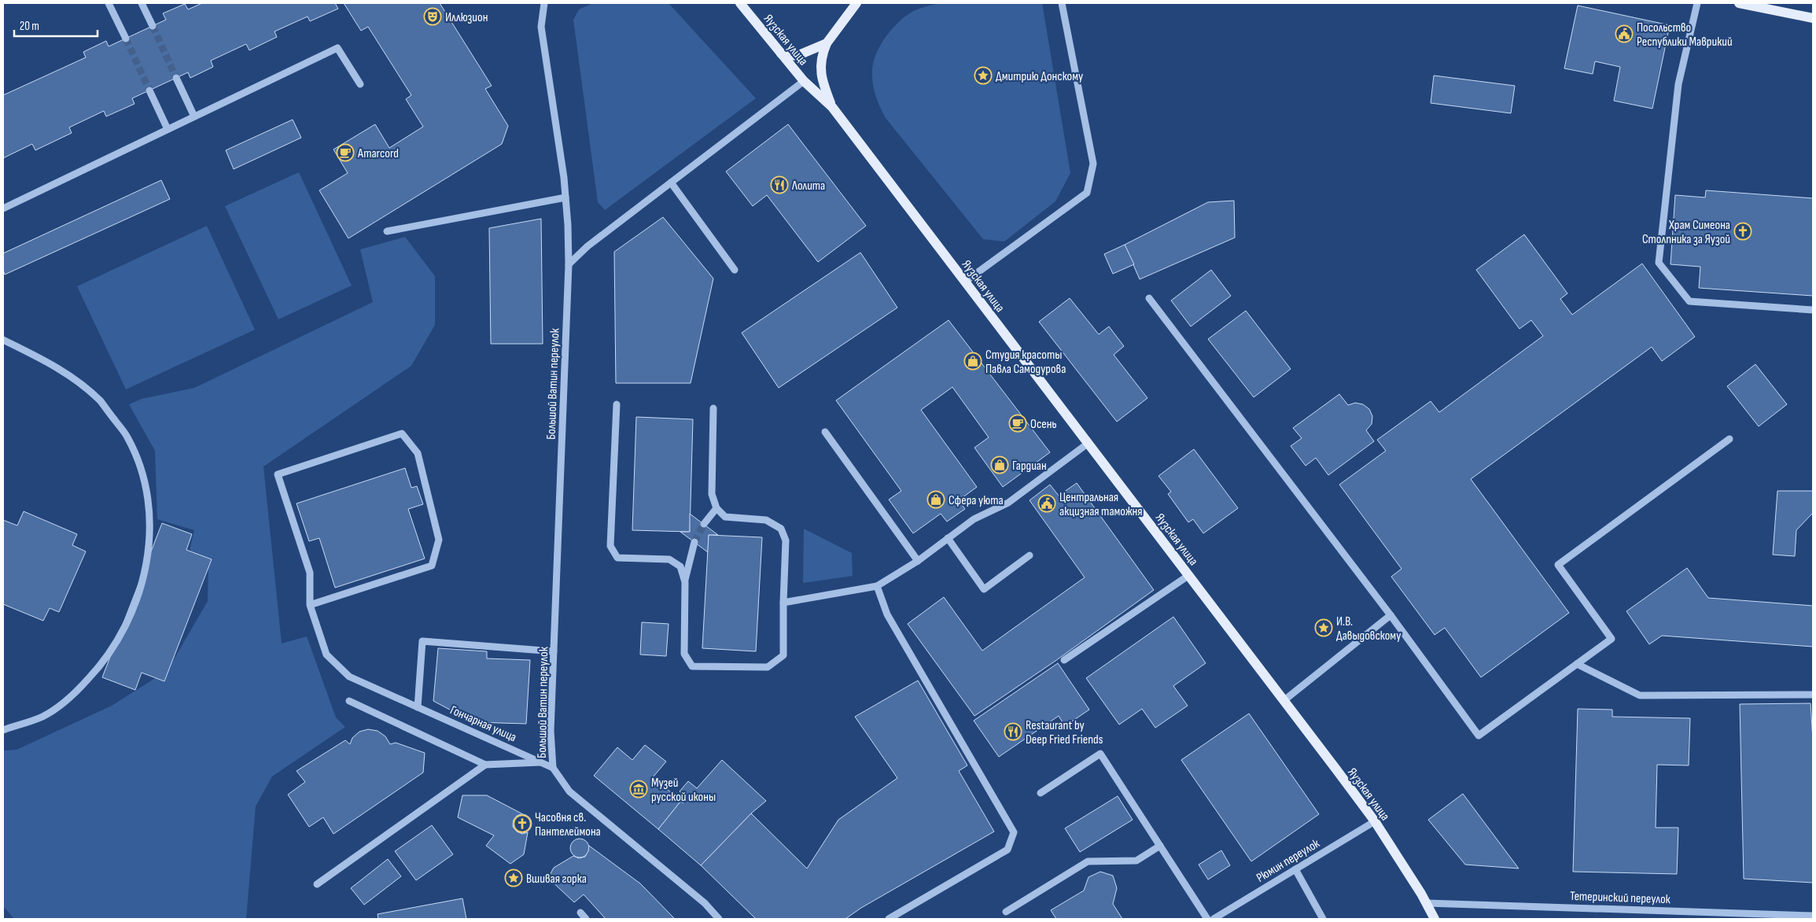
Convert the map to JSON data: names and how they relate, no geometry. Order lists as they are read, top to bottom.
{
  "streets": {
    "main road": ["Яузская улица"],
    "street": [
      "Большой Ватин переулок",
      "Гончарная улица",
      "Рюмин переулок",
      "Тетеринский переулок"
    ]
  },
  "crossings": [
    ["Яузская улица", "Рюмин переулок"],
    ["Яузская улица", "Тетеринский переулок"],
    ["Большой Ватин переулок", "Гончарная улица"]
  ],
  "places": {
    "theatre": ["Иллюзион"],
    "public building": ["Посольство Республики Маврикий", "Центральная акцизная таможня"],
    "place": ["Дмитрию Донскому", "И.В. Давыдовскому", "Вшивая горка"],
    "cafe": ["Amarcord", "Осень"],
    "restaurant": ["Лолита", "Restaurant by Deep Fried Friends"],
    "church": ["Храм Симеона Столпника за Яузой", "Часовня св. Пантелеймона"],
    "shop": ["Студия красоты Павла Самодурова", "Гардиан", "Сфера уюта"],
    "museum": ["Музей русской иконы"]
  },
  "scale_bar": "20 m"
}
